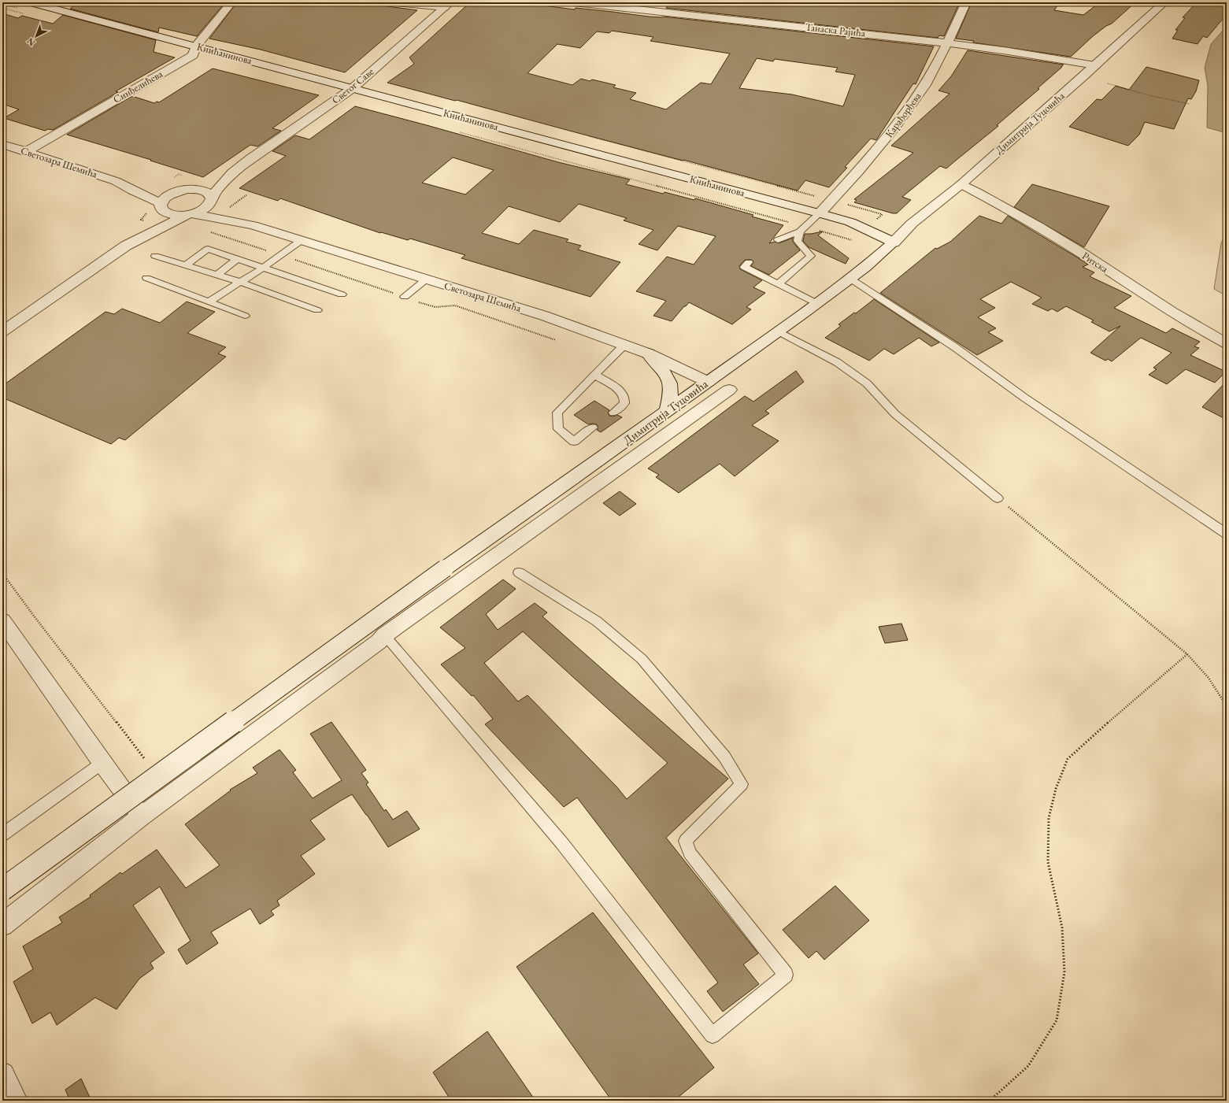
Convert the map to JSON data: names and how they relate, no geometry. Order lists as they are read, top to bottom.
{
  "streets": {
    "street": [
      "Танаска Рајића",
      "Книћанинова",
      "Светог Саве",
      "Синђелићева",
      "Карађорђева",
      "Димитрија Туцовића",
      "Светозара Шемића",
      "Ритска"
    ]
  },
  "crossings": [
    ["Танаска Рајића", "Карађорђева"],
    ["Танаска Рајића", "Димитрија Туцовића"],
    ["Книћанинова", "Светог Саве"],
    ["Книћанинова", "Синђелићева"],
    ["Книћанинова", "Карађорђева"],
    ["Книћанинова", "Димитрија Туцовића"],
    ["Светог Саве", "Светозара Шемића"],
    ["Синђелићева", "Светозара Шемића"],
    ["Димитрија Туцовића", "Светозара Шемића"],
    ["Димитрија Туцовића", "Ритска"]
  ],
  "north": "bottom left"
}
